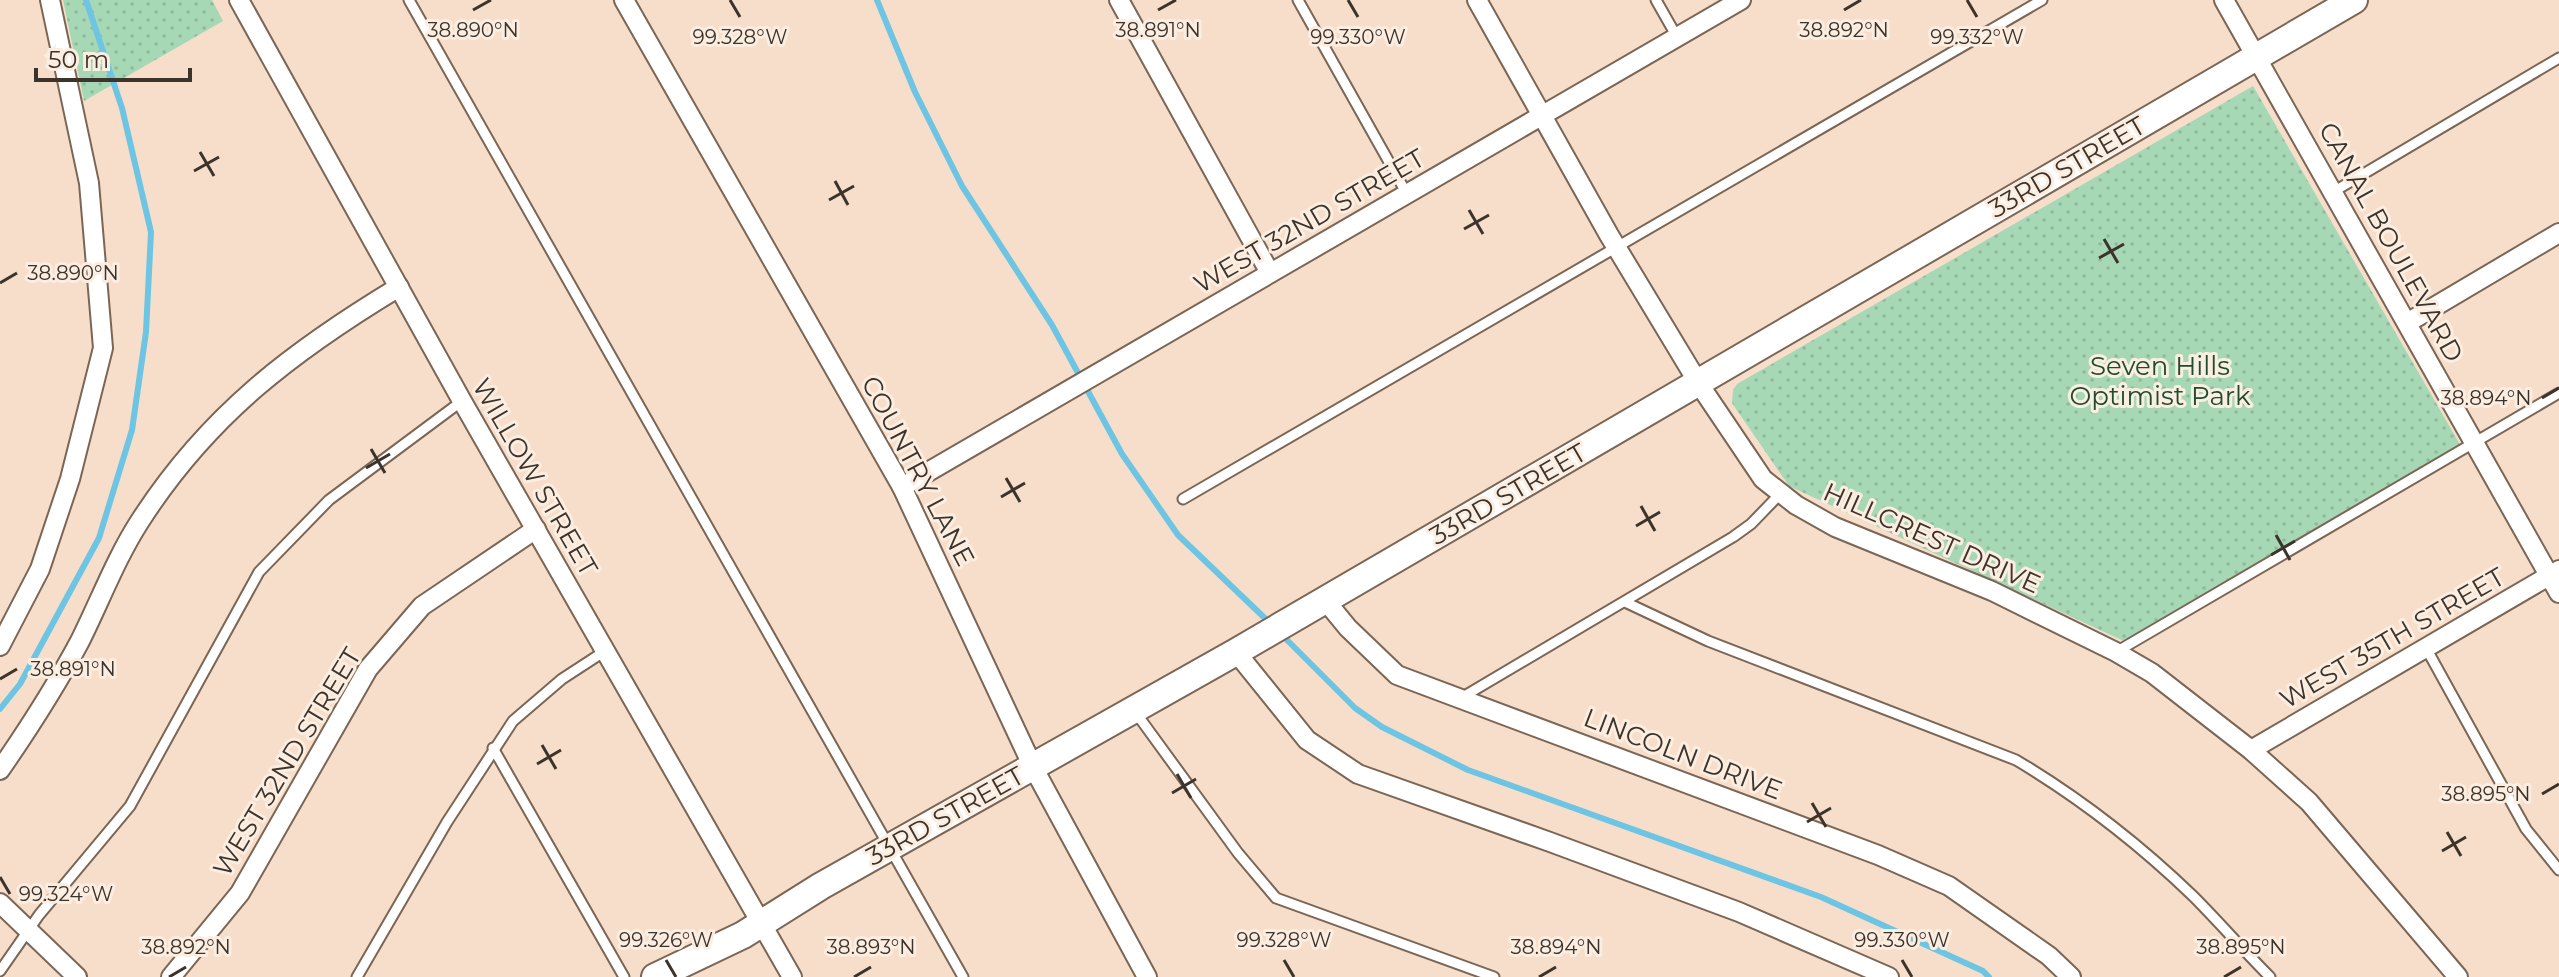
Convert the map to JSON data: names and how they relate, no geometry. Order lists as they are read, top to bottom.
{
  "streets": {
    "street": [
      "33RD STREET",
      "WEST 32ND STREET",
      "CANAL BOULEVARD",
      "COUNTRY LANE",
      "WILLOW STREET",
      "HILLCREST DRIVE",
      "WEST 35TH STREET",
      "LINCOLN DRIVE"
    ]
  },
  "crossings": [
    ["33RD STREET", "CANAL BOULEVARD"],
    ["33RD STREET", "COUNTRY LANE"],
    ["33RD STREET", "WILLOW STREET"],
    ["33RD STREET", "HILLCREST DRIVE"],
    ["33RD STREET", "LINCOLN DRIVE"],
    ["WEST 32ND STREET", "COUNTRY LANE"],
    ["WEST 32ND STREET", "WILLOW STREET"],
    ["WEST 32ND STREET", "HILLCREST DRIVE"],
    ["CANAL BOULEVARD", "WEST 35TH STREET"],
    ["HILLCREST DRIVE", "WEST 35TH STREET"]
  ],
  "parks": ["Seven Hills Optimist Park"],
  "scale_bar": "50 m",
  "coordinates": [
    "38.891°N",
    "38.890°N",
    "38.892°N",
    "99.328°W",
    "99.330°W",
    "99.332°W",
    "38.894°N",
    "38.895°N",
    "99.324°W",
    "99.326°W",
    "38.893°N"
  ]
}
